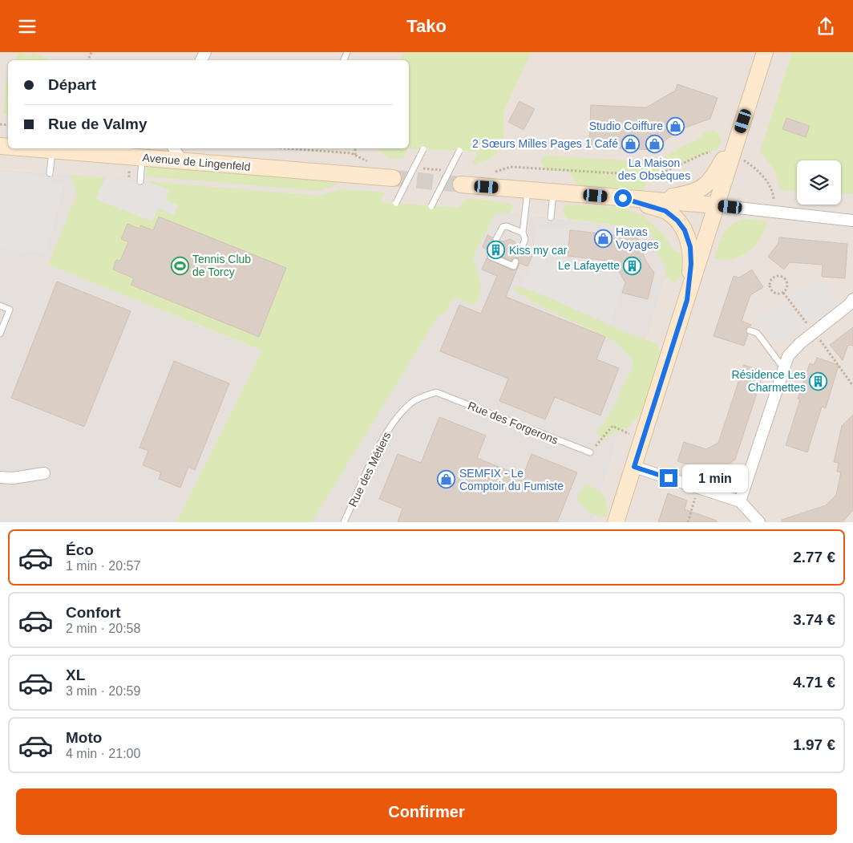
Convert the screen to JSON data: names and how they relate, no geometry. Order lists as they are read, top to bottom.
{
  "streets": {
    "street": ["Avenue de Lingenfeld"],
    "lane": ["Rue des Forgerons", "Rue des Métiers"]
  },
  "crossings": [
    ["Rue des Forgerons", "Rue des Métiers"]
  ],
  "places": {
    "shop": [
      "Studio Coiffure",
      "2 Sœurs Milles Pages 1 Café",
      "La Maison des Obsèques",
      "Havas Voyages",
      "SEMFIX - Le Comptoir du Fumiste"
    ],
    "building": ["Kiss my car", "Le Lafayette", "Résidence Les Charmettes"],
    "sports": ["Tennis Club de Torcy"]
  },
  "page": {
    "header": "Tako",
    "banner": ["Départ", "Rue de Valmy"],
    "bubble": "1 min",
    "list": [
      {
        "name": "Éco",
        "note": "1 min · 20:57",
        "value": "2.77 €"
      },
      {
        "name": "Confort",
        "note": "2 min · 20:58",
        "value": "3.74 €"
      },
      {
        "name": "XL",
        "note": "3 min · 20:59",
        "value": "4.71 €"
      },
      {
        "name": "Moto",
        "note": "4 min · 21:00",
        "value": "1.97 €"
      }
    ],
    "buttons": "Confirmer"
  }
}
